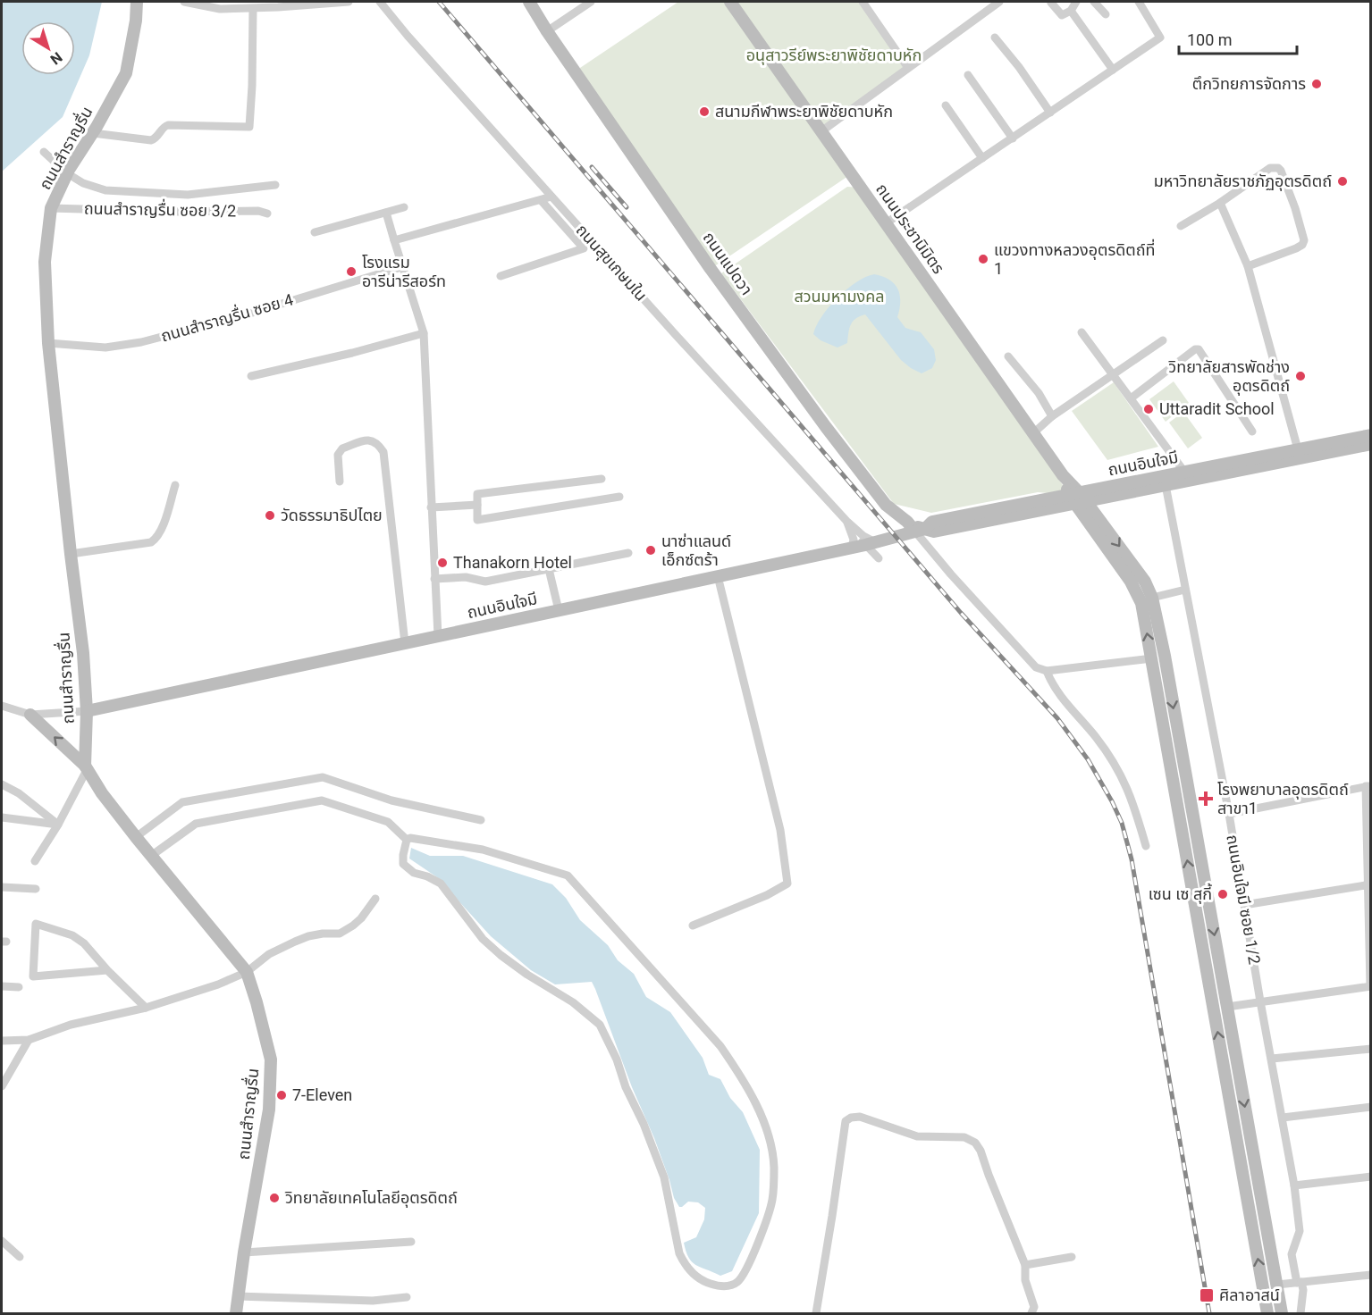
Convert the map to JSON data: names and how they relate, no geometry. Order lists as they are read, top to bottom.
{
  "streets": {
    "street": [
      "ถนนสำราญรื่น",
      "ถนนสำราญรื่น ซอย 3/2",
      "ถนนประชานิมิตร",
      "ถนนสุขเกษมใน",
      "ถนนแปดวา",
      "ถนนสำราญรื่น ซอย 4",
      "ถนนอินใจมี",
      "ถนนอินใจมี ซอย 1/2"
    ]
  },
  "crossings": [
    ["ถนนสำราญรื่น", "ถนนสำราญรื่น ซอย 3/2"],
    ["ถนนสำราญรื่น", "ถนนสำราญรื่น ซอย 4"],
    ["ถนนสำราญรื่น", "ถนนอินใจมี"],
    ["ถนนประชานิมิตร", "ถนนอินใจมี"],
    ["ถนนสุขเกษมใน", "ถนนอินใจมี"],
    ["ถนนอินใจมี", "ถนนอินใจมี ซอย 1/2"]
  ],
  "parks": ["อนุสาวรีย์พระยาพิชัยดาบหัก", "สวนมหามงคล"],
  "places": {
    "other": [
      "ตึกวิทยการจัดการ",
      "สนามกีฬาพระยาพิชัยดาบหัก",
      "มหาวิทยาลัยราชภัฏอุตรดิตถ์",
      "แขวงทางหลวงอุตรดิตถ์ที่ 1",
      "โรงแรม อารีน่ารีสอร์ท",
      "วิทยาลัยสารพัดช่าง อุตรดิตถ์",
      "Uttaradit School",
      "วัดธรรมาธิปไตย",
      "นาซ่าแลนด์ เอ็กซ์ตร้า",
      "Thanakorn Hotel",
      "เซน เซ สุกี้",
      "7-Eleven",
      "วิทยาลัยเทคโนโลยีอุตรดิตถ์"
    ],
    "health": ["โรงพยาบาลอุตรดิตถ์ สาขา1"],
    "transit": ["ศิลาอาสน์"]
  },
  "scale_bar": "100 m",
  "north": "bottom right"
}
